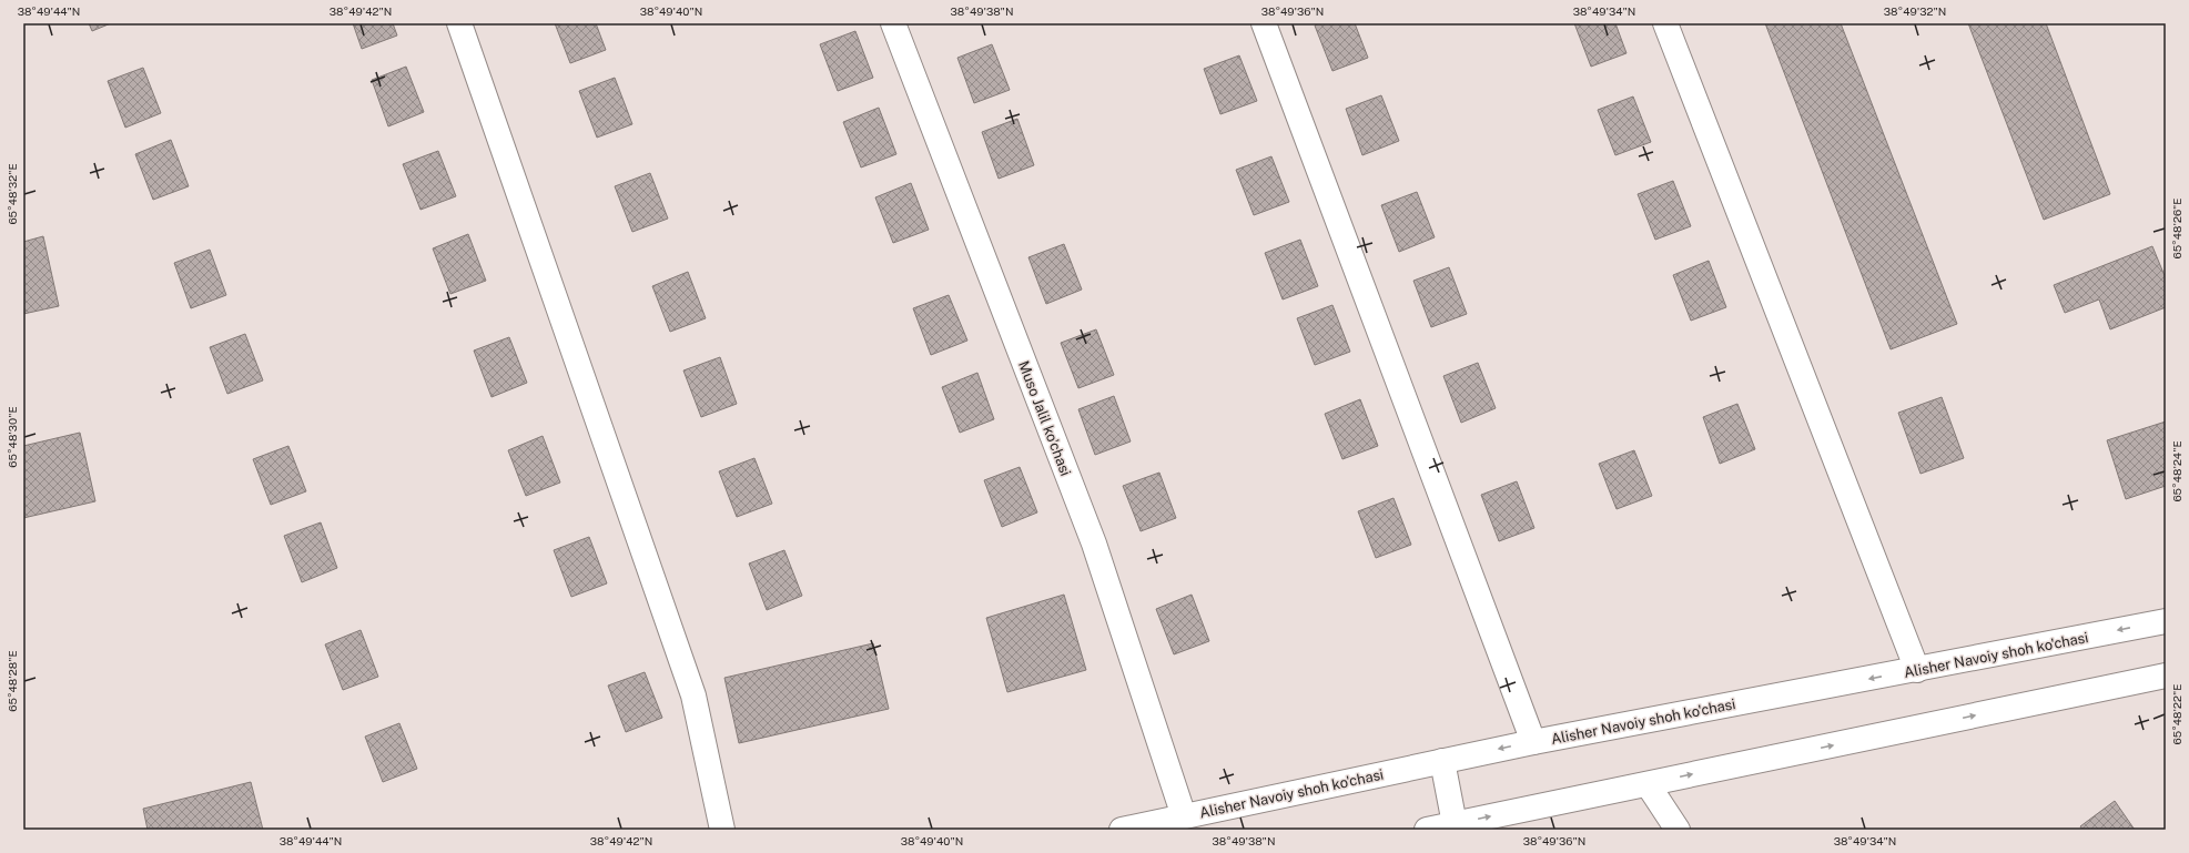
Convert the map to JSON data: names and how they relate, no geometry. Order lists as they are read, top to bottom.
{
  "streets": {
    "street": ["Muso Jalil ko'chasi", "Alisher Navoiy shoh ko'chasi"]
  },
  "crossings": [
    ["Muso Jalil ko'chasi", "Alisher Navoiy shoh ko'chasi"]
  ],
  "coordinates": [
    "38°49'44\"N",
    "38°49'42\"N",
    "38°49'40\"N",
    "38°49'38\"N",
    "38°49'36\"N",
    "38°49'34\"N",
    "38°49'32\"N",
    "65°48'32\"E",
    "65°48'26\"E",
    "65°48'30\"E",
    "65°48'24\"E",
    "65°48'28\"E",
    "65°48'22\"E"
  ]
}
